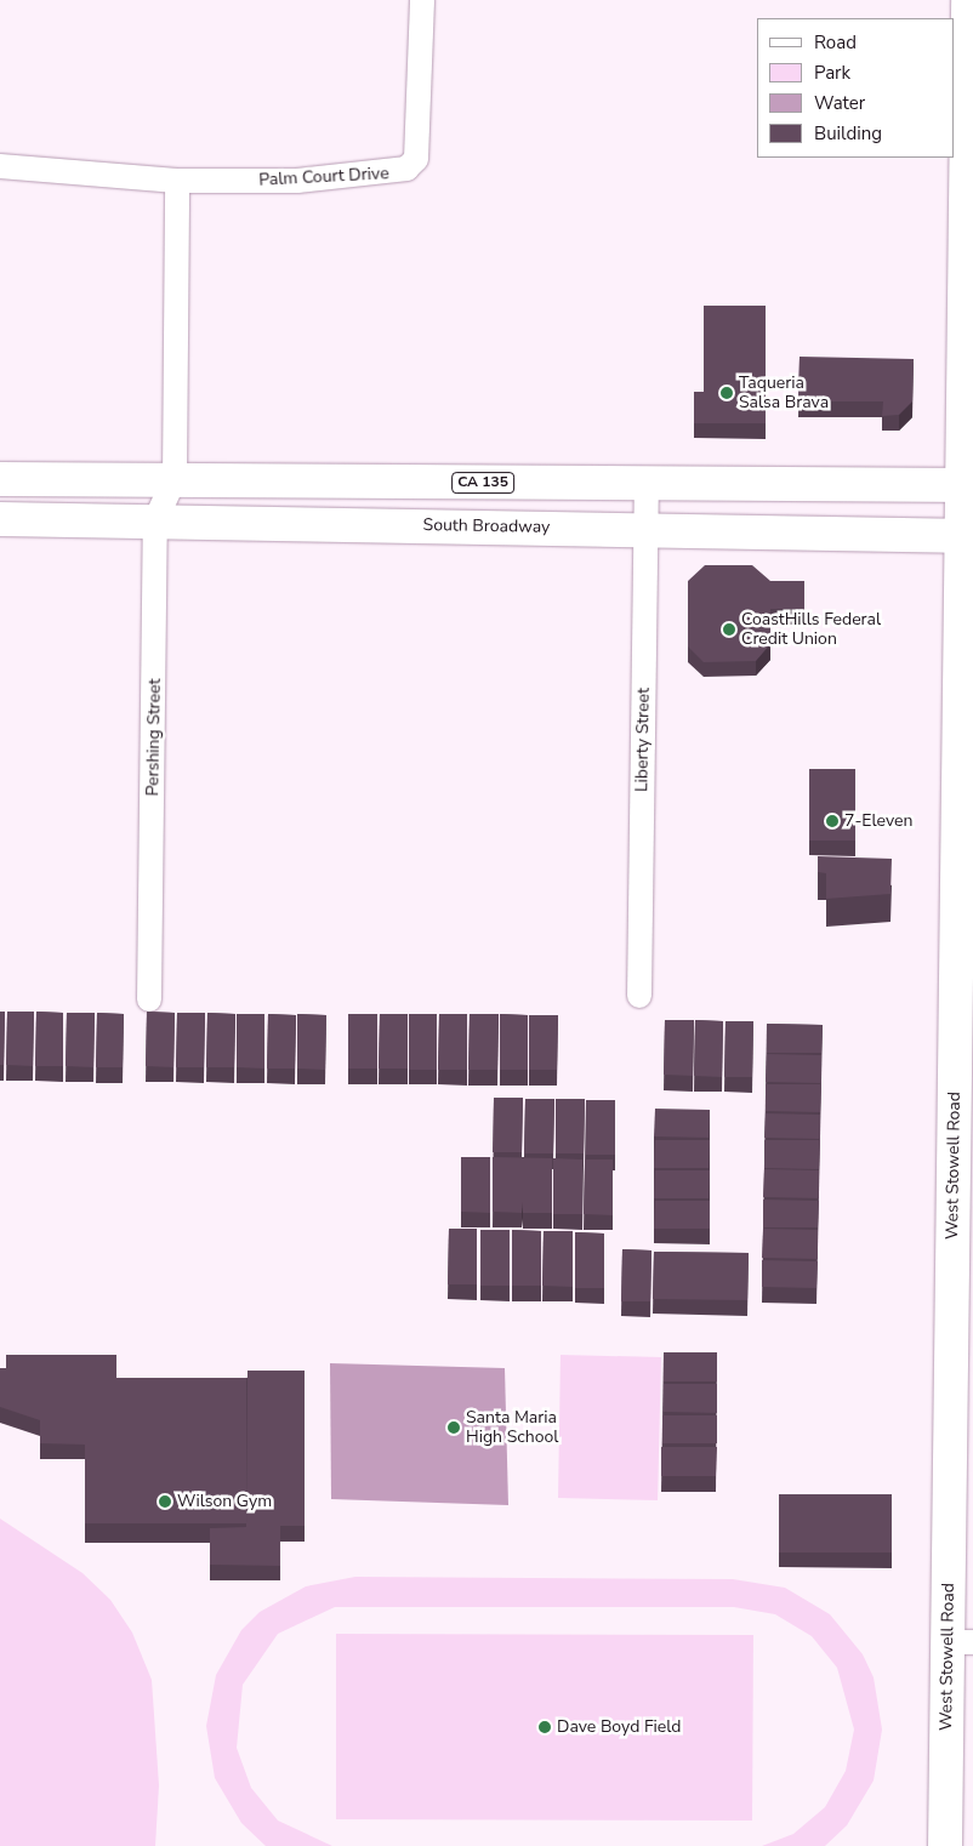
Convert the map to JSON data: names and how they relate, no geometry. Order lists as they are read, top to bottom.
{
  "streets": {
    "main road": ["CA 135", "South Broadway", "West Stowell Road"],
    "street": ["Palm Court Drive", "Pershing Street", "Liberty Street"]
  },
  "crossings": [
    ["CA 135", "Pershing Street"],
    ["CA 135", "Liberty Street"],
    ["CA 135", "West Stowell Road"],
    ["South Broadway", "Pershing Street"],
    ["South Broadway", "Liberty Street"],
    ["South Broadway", "West Stowell Road"]
  ],
  "places": [
    "Taqueria Salsa Brava",
    "CoastHills Federal Credit Union",
    "7-Eleven",
    "Santa Maria High School",
    "Wilson Gym",
    "Dave Boyd Field"
  ],
  "legend": [
    "Road",
    "Park",
    "Water",
    "Building"
  ]
}
